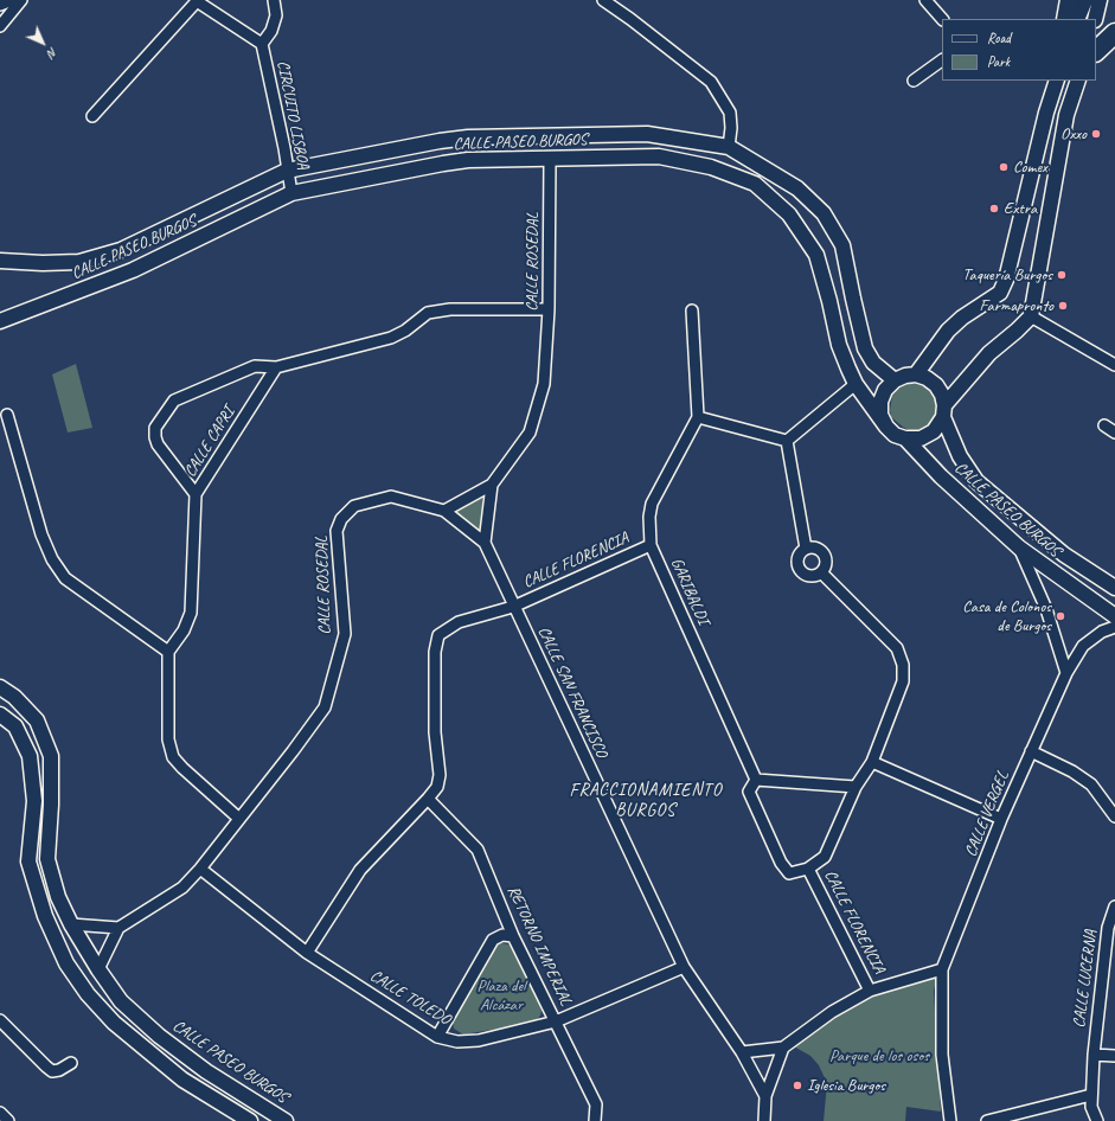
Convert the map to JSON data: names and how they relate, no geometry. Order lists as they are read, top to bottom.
{
  "streets": {
    "street": [
      "CIRCUITO LISBOA",
      "CALLE PASEO BURGOS",
      "CALLE ROSEDAL",
      "CALLE CAPRI",
      "CALLE FLORENCIA",
      "GARIBALDI",
      "CALLE SAN FRANCISCO",
      "CALLE VERGEL",
      "RETORNO IMPERIAL",
      "CALLE LUCERNA",
      "CALLE TOLEDO"
    ]
  },
  "crossings": [
    ["CIRCUITO LISBOA", "CALLE PASEO BURGOS"],
    ["CALLE PASEO BURGOS", "CALLE ROSEDAL"],
    ["CALLE ROSEDAL", "CALLE SAN FRANCISCO"],
    ["CALLE ROSEDAL", "CALLE TOLEDO"],
    ["CALLE FLORENCIA", "GARIBALDI"],
    ["CALLE FLORENCIA", "CALLE SAN FRANCISCO"],
    ["CALLE FLORENCIA", "RETORNO IMPERIAL"],
    ["CALLE SAN FRANCISCO", "CALLE TOLEDO"],
    ["RETORNO IMPERIAL", "CALLE TOLEDO"]
  ],
  "districts": ["FRACCIONAMIENTO BURGOS"],
  "parks": ["Plaza del Alcázar", "Parque de los osos"],
  "places": [
    "Oxxo",
    "Comex",
    "Extra",
    "Taquería Burgos",
    "Farmapronto",
    "Casa de Colonos de Burgos",
    "Iglesia Burgos"
  ],
  "legend": ["Road", "Park"],
  "north": "bottom right"
}
